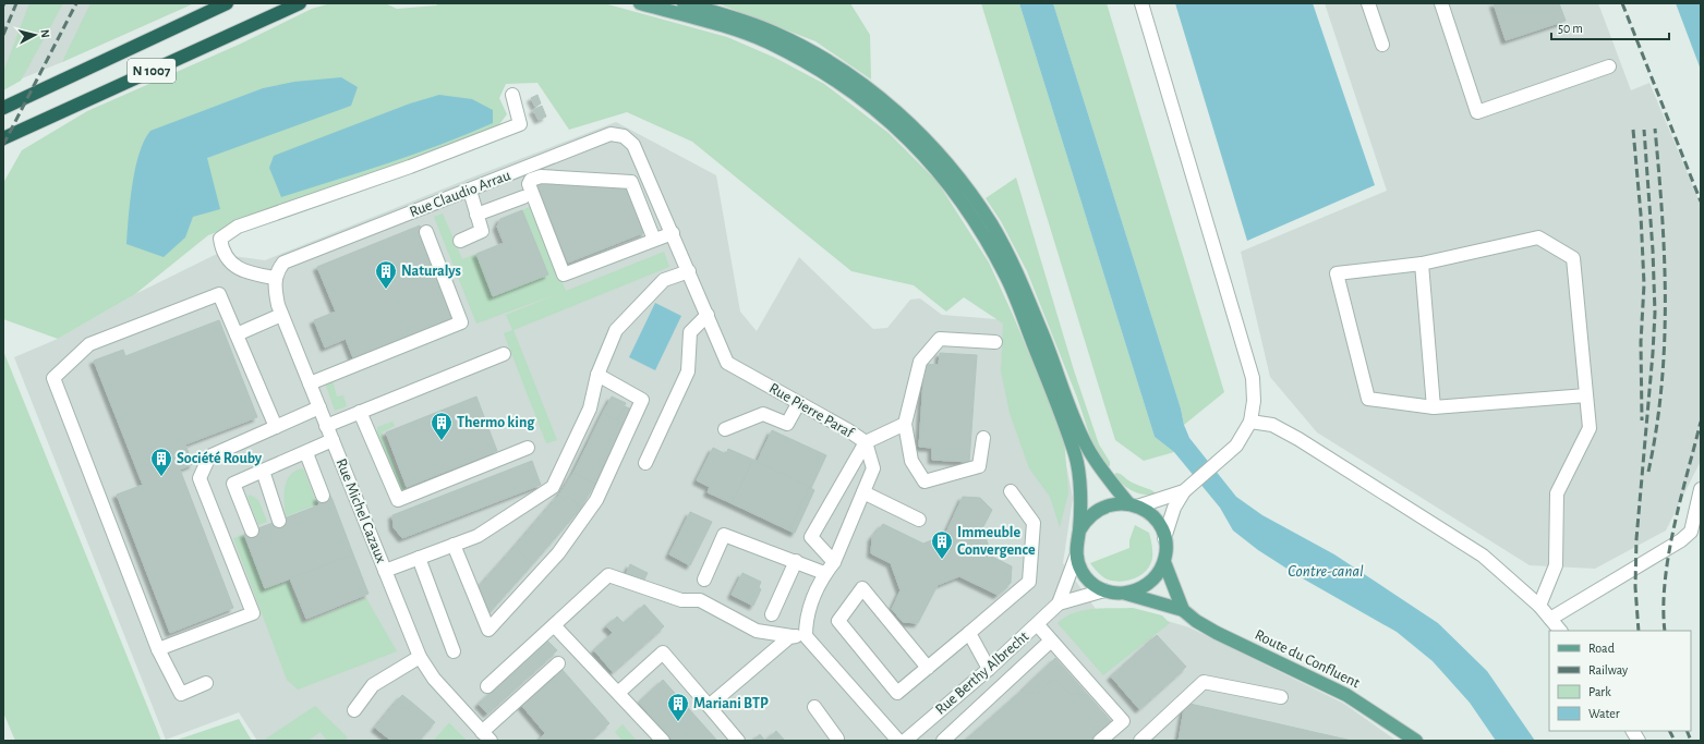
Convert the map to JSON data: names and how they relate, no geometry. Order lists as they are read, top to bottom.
{
  "streets": {
    "highway": ["N 1007"],
    "main road": ["Route du Confluent"],
    "street": [
      "Rue Claudio Arrau",
      "Rue Pierre Paraf",
      "Rue Michel Cazaux",
      "Rue Berthy Albrecht"
    ]
  },
  "crossings": [
    ["Rue Claudio Arrau", "Rue Pierre Paraf"],
    ["Rue Claudio Arrau", "Rue Michel Cazaux"],
    ["Route du Confluent", "Rue Berthy Albrecht"]
  ],
  "water": ["Contre-canal"],
  "places": {
    "building": [
      "Naturalys",
      "Thermo king",
      "Société Rouby",
      "Immeuble Convergence",
      "Mariani BTP"
    ]
  },
  "legend": [
    "Road",
    "Railway",
    "Park",
    "Water"
  ],
  "scale_bar": "50 m",
  "north": "right"
}
